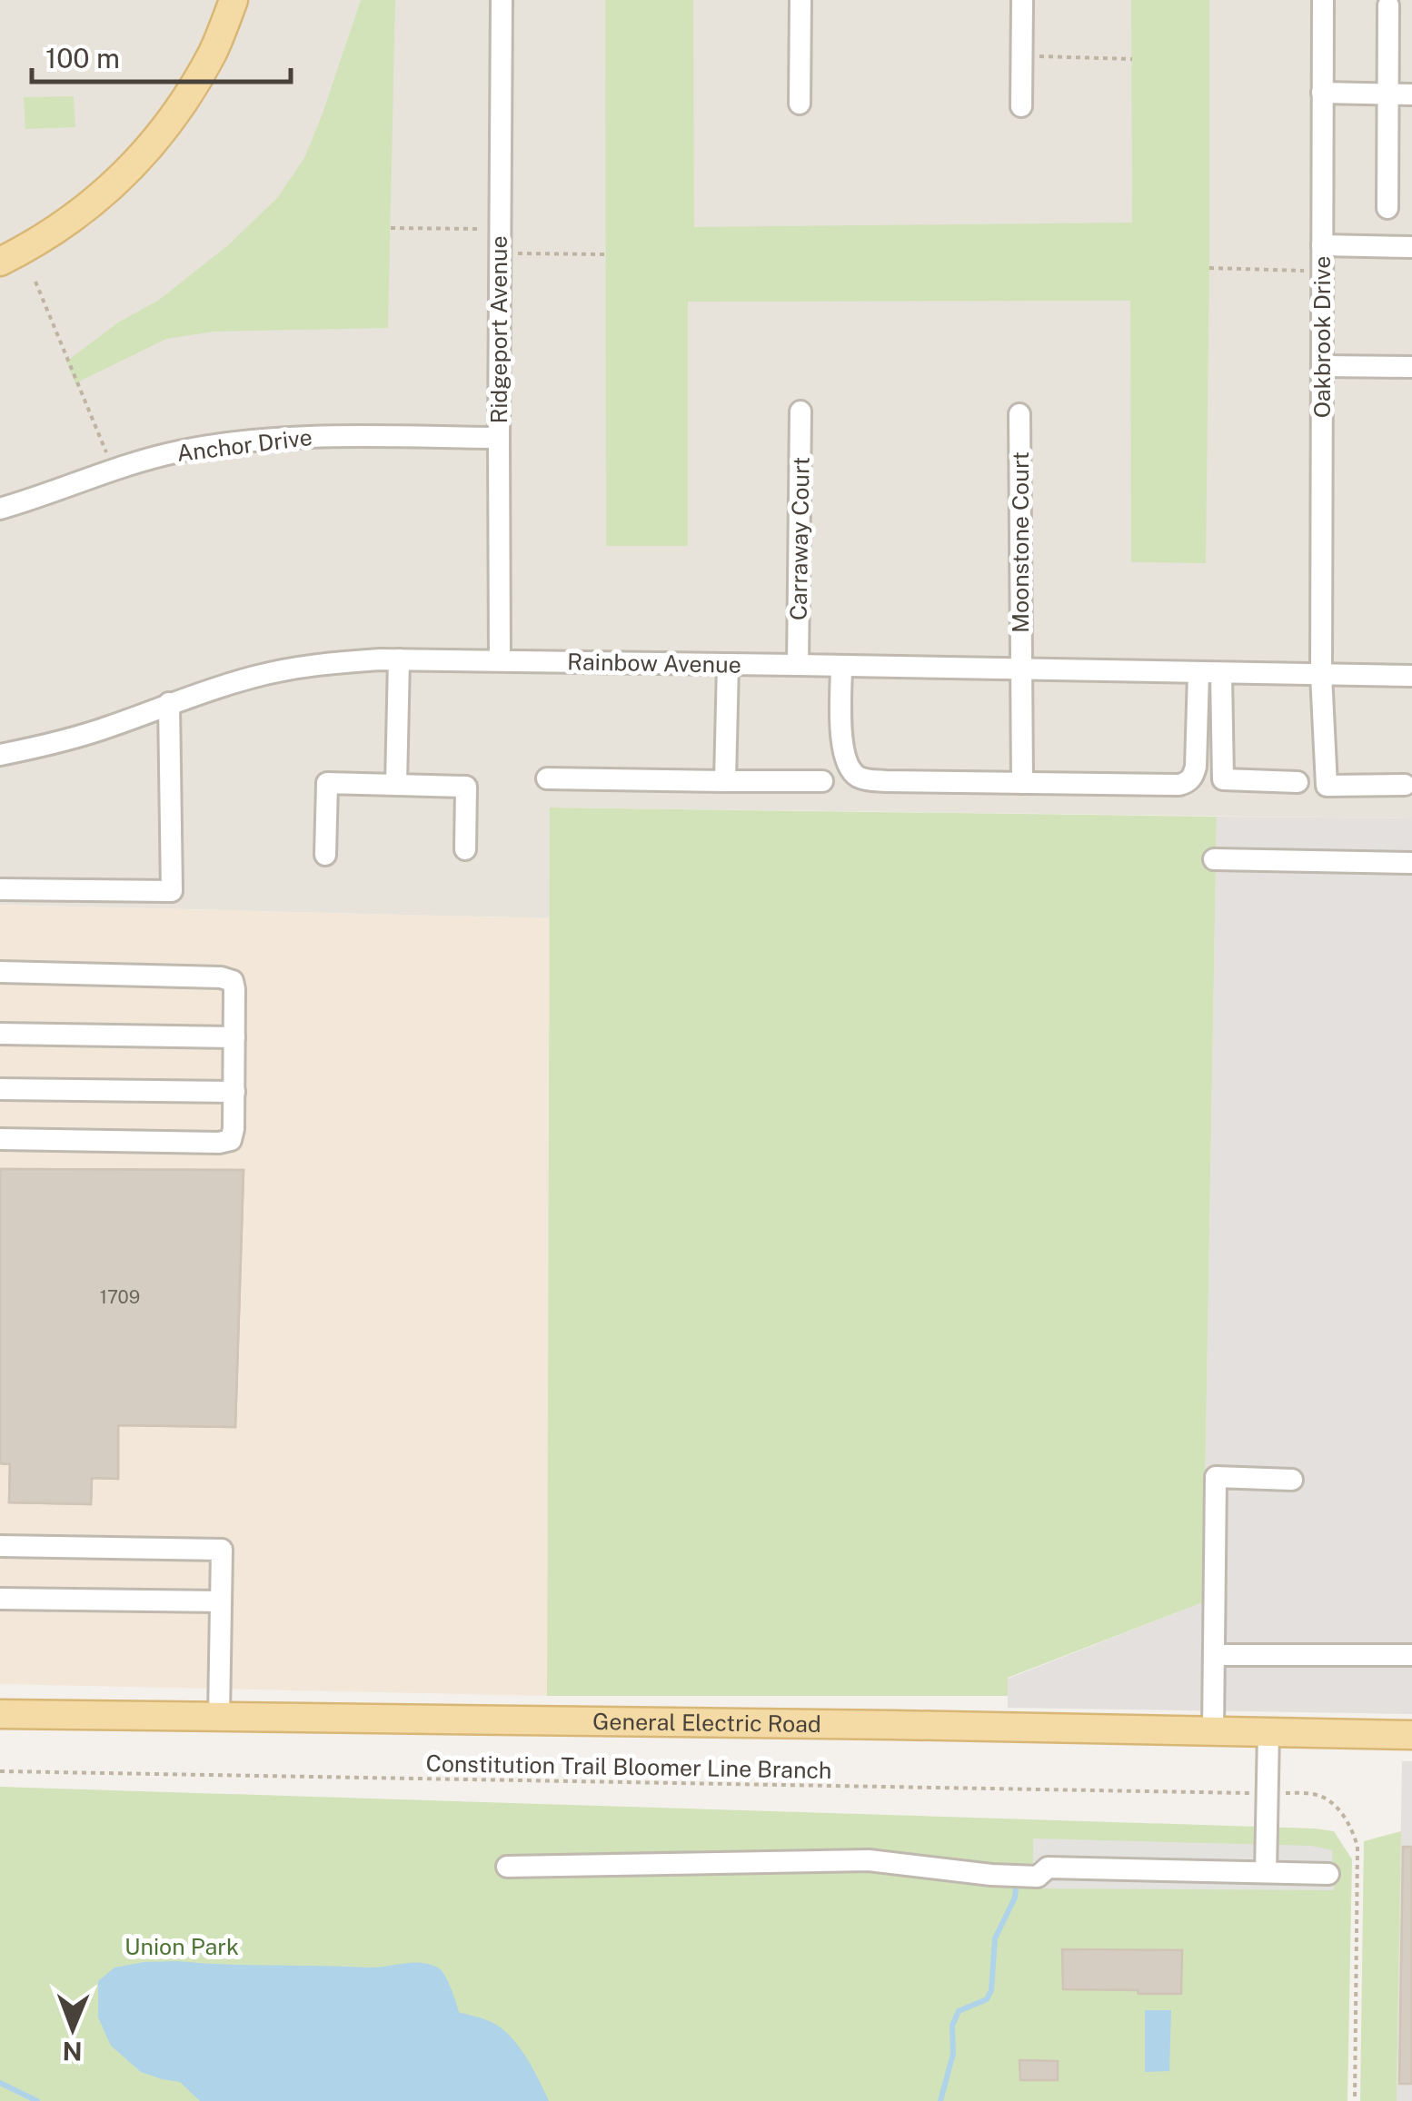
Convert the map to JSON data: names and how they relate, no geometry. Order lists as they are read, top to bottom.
{
  "streets": {
    "main road": ["General Electric Road"],
    "street": [
      "Ridgeport Avenue",
      "Oakbrook Drive",
      "Anchor Drive",
      "Carraway Court",
      "Moonstone Court",
      "Rainbow Avenue"
    ],
    "path": ["Constitution Trail Bloomer Line Branch"]
  },
  "crossings": [
    ["Ridgeport Avenue", "Anchor Drive"],
    ["Ridgeport Avenue", "Rainbow Avenue"],
    ["Oakbrook Drive", "Rainbow Avenue"],
    ["Carraway Court", "Rainbow Avenue"],
    ["Moonstone Court", "Rainbow Avenue"]
  ],
  "parks": ["Union Park"],
  "house_numbers": ["1709"],
  "scale_bar": "100 m",
  "north": "bottom"
}
